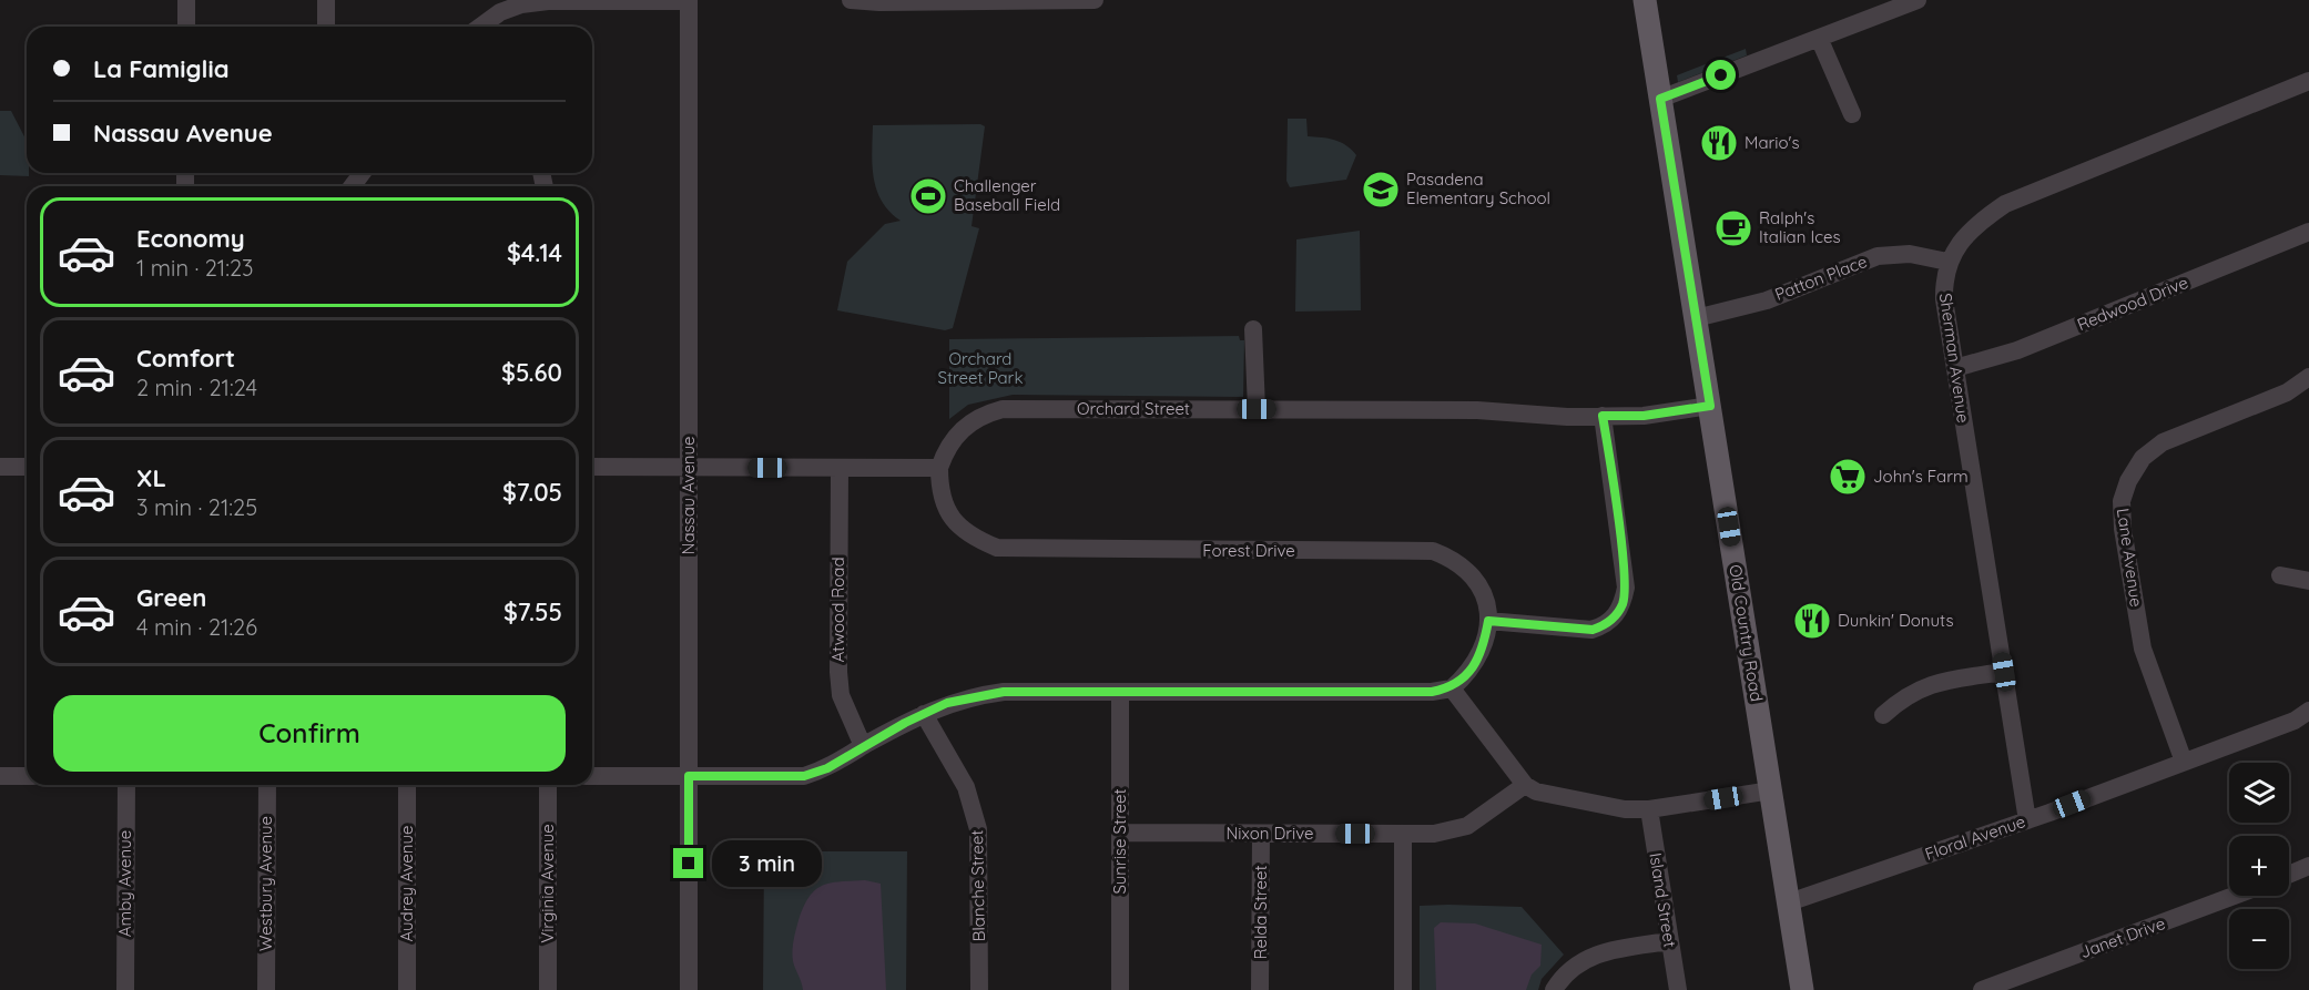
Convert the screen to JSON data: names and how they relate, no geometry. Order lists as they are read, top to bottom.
{
  "streets": {
    "main road": ["Old Country Road"],
    "street": [
      "Patton Place",
      "Redwood Drive",
      "Sherman Avenue",
      "Orchard Street",
      "Nassau Avenue",
      "Forest Drive",
      "Lane Avenue",
      "Atwood Road",
      "Nixon Drive",
      "Floral Avenue",
      "Sunrise Street",
      "Amby Avenue",
      "Westbury Avenue",
      "Audrey Avenue",
      "Virginia Avenue",
      "Blanche Street",
      "Island Street",
      "Relda Street",
      "Janet Drive"
    ]
  },
  "crossings": [
    ["Patton Place", "Sherman Avenue"],
    ["Patton Place", "Old Country Road"],
    ["Redwood Drive", "Sherman Avenue"],
    ["Sherman Avenue", "Floral Avenue"],
    ["Orchard Street", "Forest Drive"],
    ["Orchard Street", "Old Country Road"],
    ["Lane Avenue", "Floral Avenue"],
    ["Old Country Road", "Floral Avenue"],
    ["Nixon Drive", "Sunrise Street"],
    ["Nixon Drive", "Relda Street"]
  ],
  "parks": ["Orchard Street Park"],
  "places": {
    "restaurant": ["Mario's", "Dunkin' Donuts"],
    "school or university": ["Pasadena Elementary School"],
    "sports": ["Challenger Baseball Field"],
    "cafe": ["Ralph's Italian Ices"],
    "supermarket": ["John's Farm"]
  },
  "page": {
    "banner": ["La Famiglia", "Nassau Avenue"],
    "list": [
      {
        "name": "Economy",
        "note": "1 min · 21:23",
        "value": "$4.14"
      },
      {
        "name": "Comfort",
        "note": "2 min · 21:24",
        "value": "$5.60"
      },
      {
        "name": "XL",
        "note": "3 min · 21:25",
        "value": "$7.05"
      },
      {
        "name": "Green",
        "note": "4 min · 21:26",
        "value": "$7.55"
      }
    ],
    "buttons": "Confirm",
    "map_buttons": ["+", "−"],
    "bubble": "3 min"
  }
}
